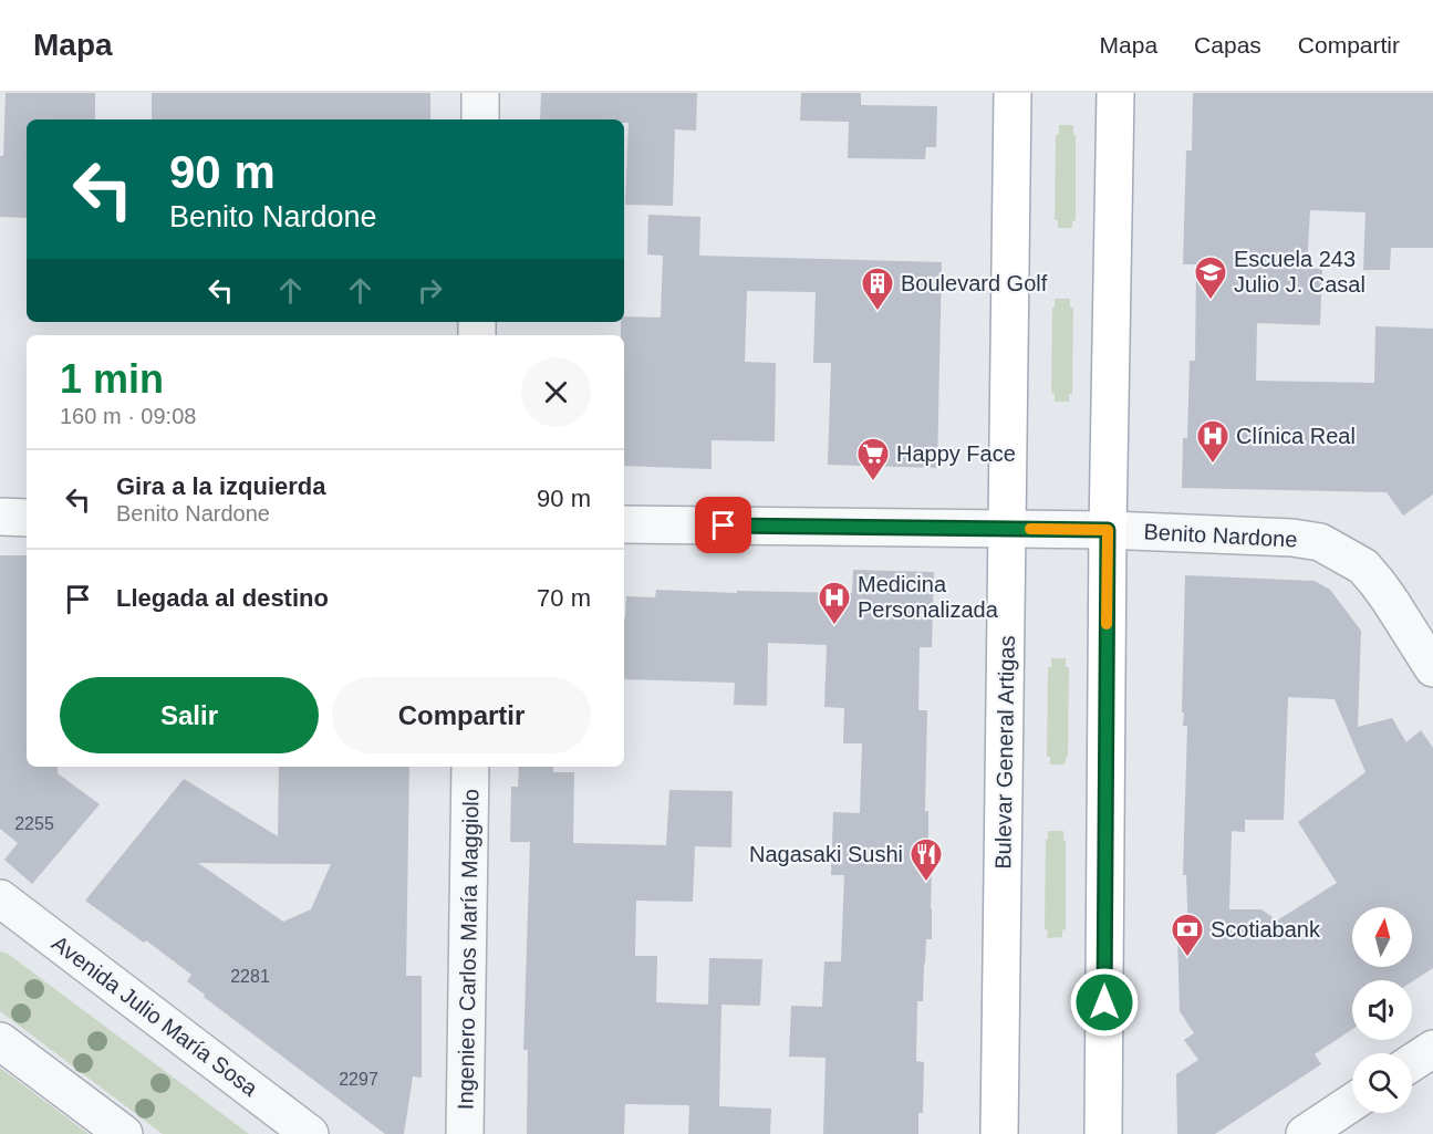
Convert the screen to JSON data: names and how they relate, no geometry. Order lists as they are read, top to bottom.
{
  "streets": {
    "main road": ["Bulevar General Artigas"],
    "street": ["Benito Nardone", "Ingeniero Carlos María Maggiolo", "Avenida Julio María Sosa"]
  },
  "crossings": [
    ["Benito Nardone", "Bulevar General Artigas"]
  ],
  "places": {
    "school or university": ["Escuela 243 Julio J. Casal"],
    "building": ["Boulevard Golf"],
    "hospital": ["Clínica Real", "Medicina Personalizada"],
    "supermarket": ["Happy Face"],
    "restaurant": ["Nagasaki Sushi"],
    "bank": ["Scotiabank"]
  },
  "house_numbers": ["2255", "2281", "2297"],
  "north": "top",
  "page": {
    "header": "Mapa",
    "nav": ["Mapa", "Capas", "Compartir"],
    "turn": ["90 m", "Benito Nardone"],
    "heading": ["1 min", "160 m · 09:08"],
    "list": [
      {
        "name": "Gira a la izquierda",
        "note": "Benito Nardone",
        "value": "90 m"
      },
      {
        "name": "Llegada al destino",
        "value": "70 m"
      }
    ],
    "buttons": ["Salir", "Compartir"]
  }
}
